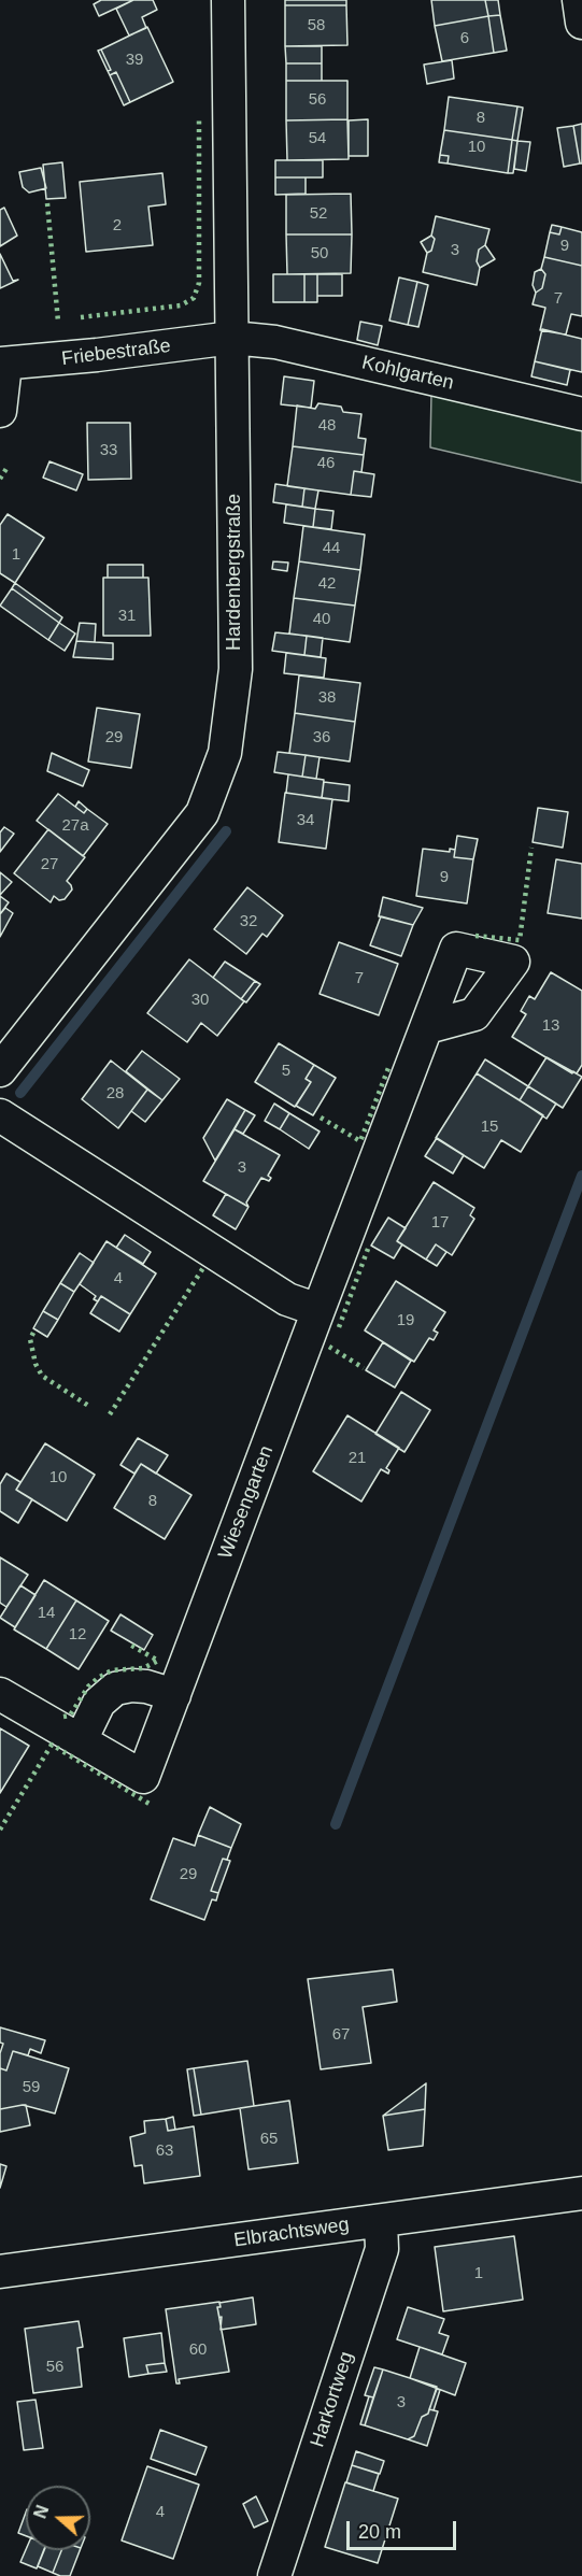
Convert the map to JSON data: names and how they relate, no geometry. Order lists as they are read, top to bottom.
{
  "streets": {
    "street": [
      "Friebestraße",
      "Kohlgarten",
      "Hardenbergstraße",
      "Wiesengarten",
      "Elbrachtsweg",
      "Harkortweg"
    ]
  },
  "crossings": [
    ["Friebestraße", "Kohlgarten"],
    ["Friebestraße", "Hardenbergstraße"],
    ["Kohlgarten", "Hardenbergstraße"],
    ["Elbrachtsweg", "Harkortweg"]
  ],
  "house_numbers": [
    "58",
    "6",
    "39",
    "56",
    "8",
    "54",
    "10",
    "52",
    "2",
    "9",
    "3",
    "50",
    "7",
    "48",
    "33",
    "46",
    "44",
    "1",
    "42",
    "31",
    "40",
    "38",
    "29",
    "36",
    "34",
    "27a",
    "27",
    "9",
    "32",
    "7",
    "30",
    "13",
    "5",
    "28",
    "15",
    "3",
    "17",
    "4",
    "19",
    "21",
    "10",
    "8",
    "14",
    "12",
    "29",
    "67",
    "59",
    "65",
    "63",
    "1",
    "60",
    "56",
    "3",
    "4"
  ],
  "scale_bar": "20 m",
  "north": "left"
}
